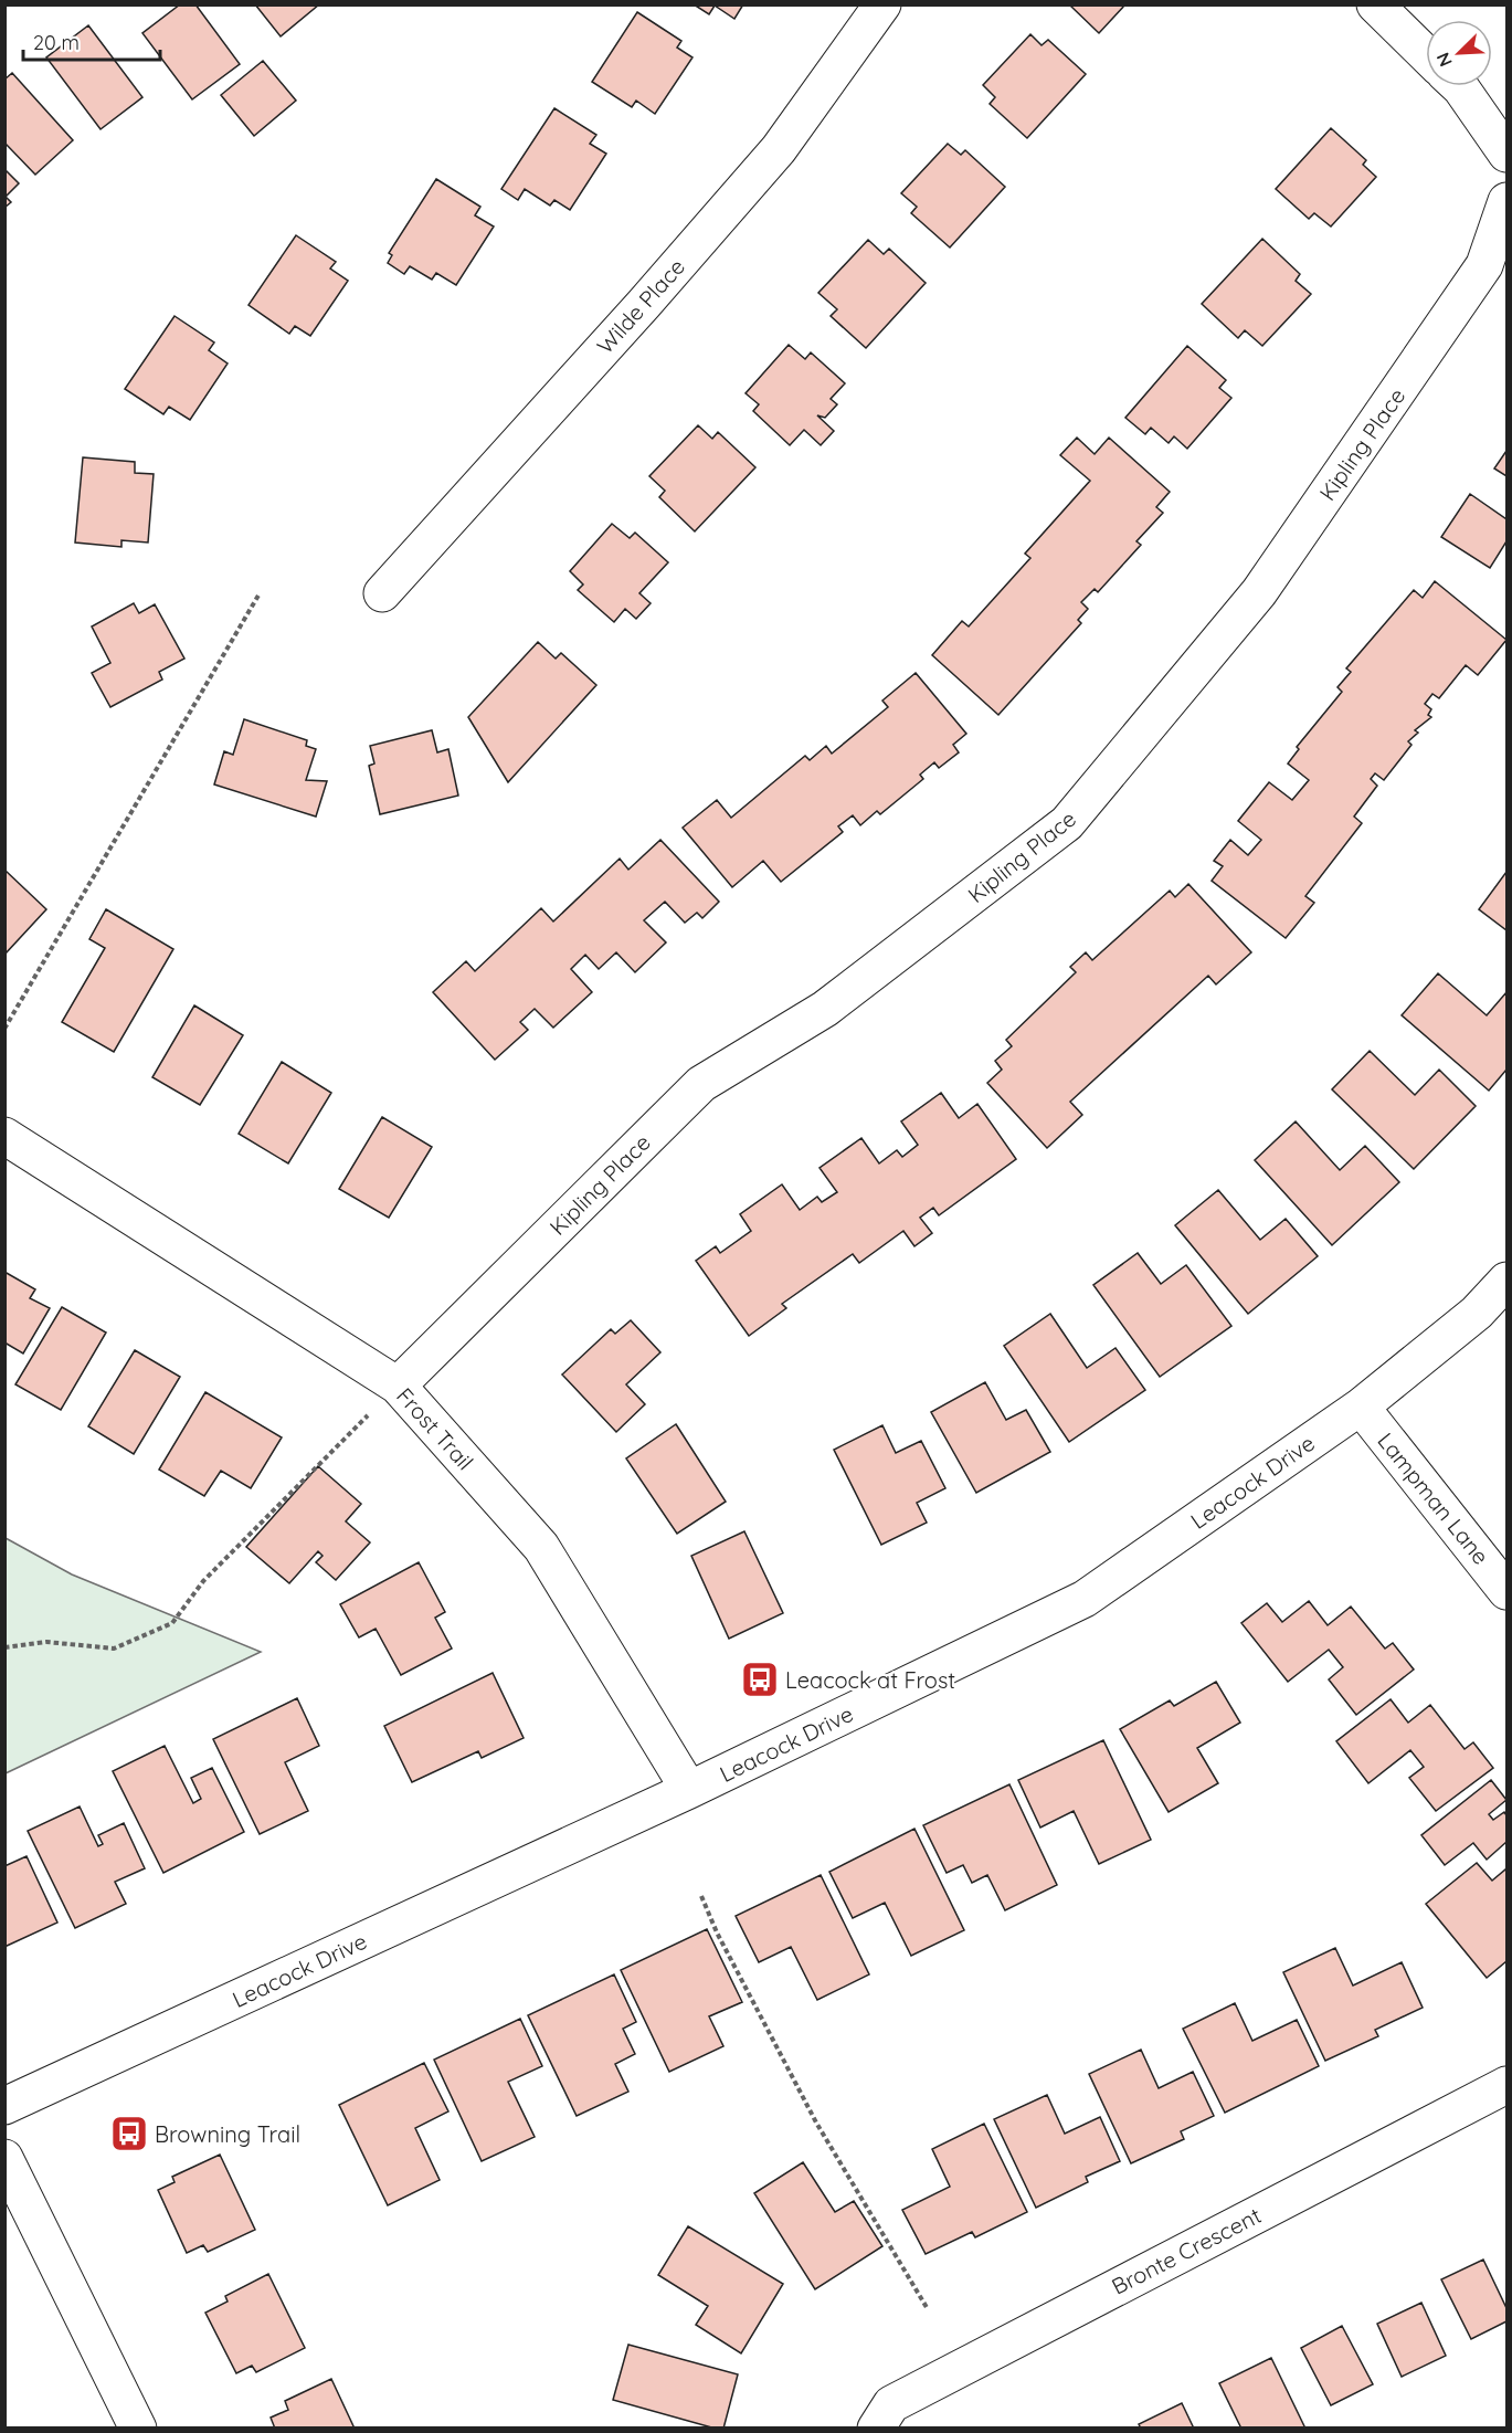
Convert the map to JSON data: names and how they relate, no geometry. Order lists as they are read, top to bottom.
{
  "streets": {
    "street": [
      "Wilde Place",
      "Kipling Place",
      "Frost Trail",
      "Leacock Drive",
      "Lampman Lane",
      "Bronte Crescent"
    ]
  },
  "crossings": [
    ["Kipling Place", "Frost Trail"],
    ["Frost Trail", "Leacock Drive"],
    ["Leacock Drive", "Lampman Lane"]
  ],
  "places": {
    "bus stop": ["Leacock at Frost", "Browning Trail"]
  },
  "scale_bar": "20 m",
  "north": "bottom left"
}
